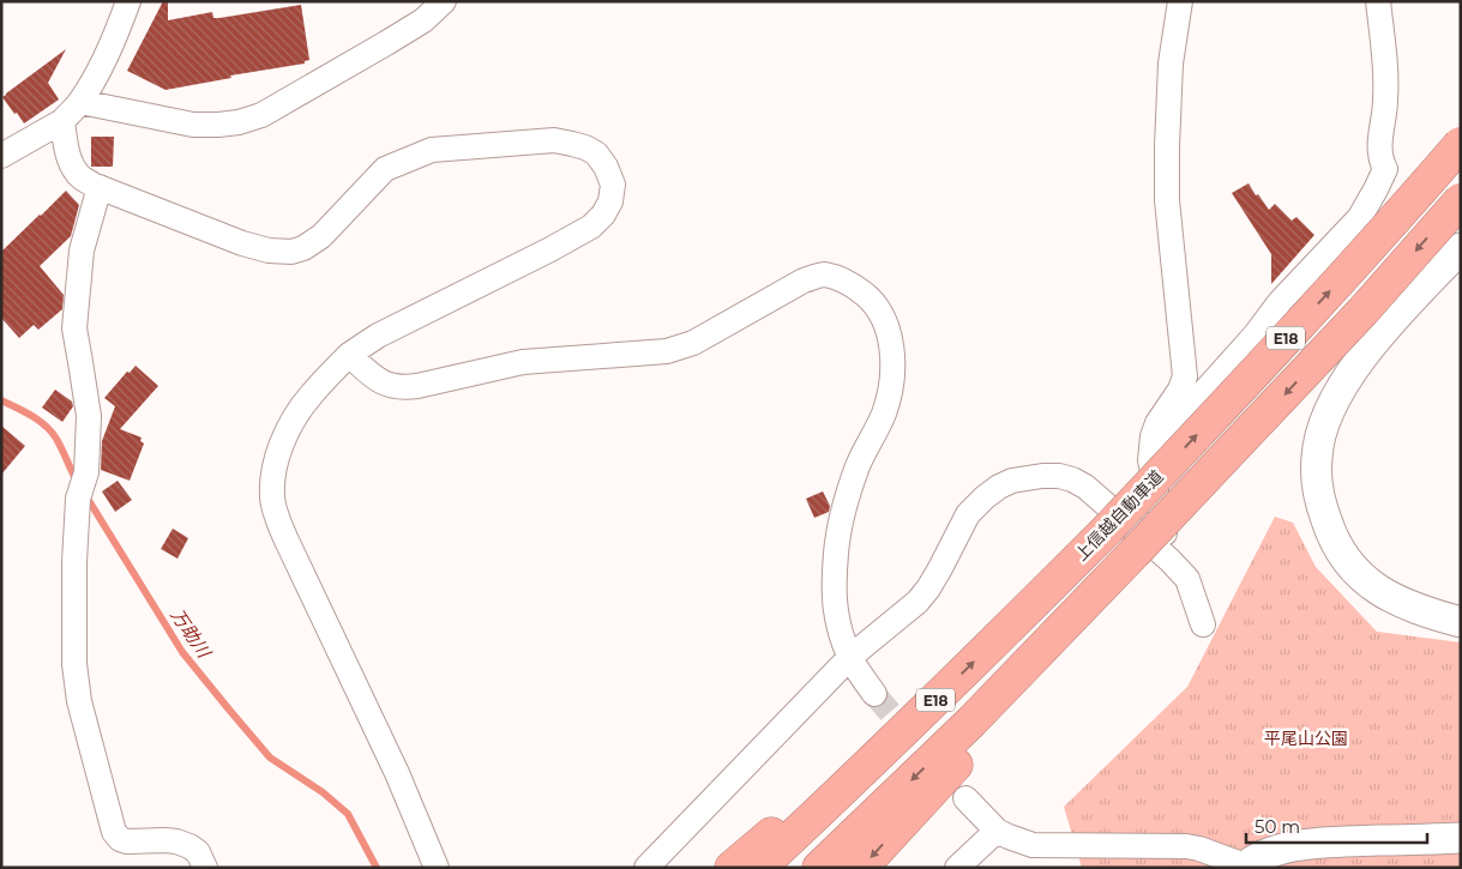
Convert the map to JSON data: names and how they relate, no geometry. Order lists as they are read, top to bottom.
{
  "streets": {
    "highway": ["E18", "上信越自動車道"]
  },
  "water": ["万助川"],
  "parks": ["平尾山公園"],
  "scale_bar": "50 m"
}
